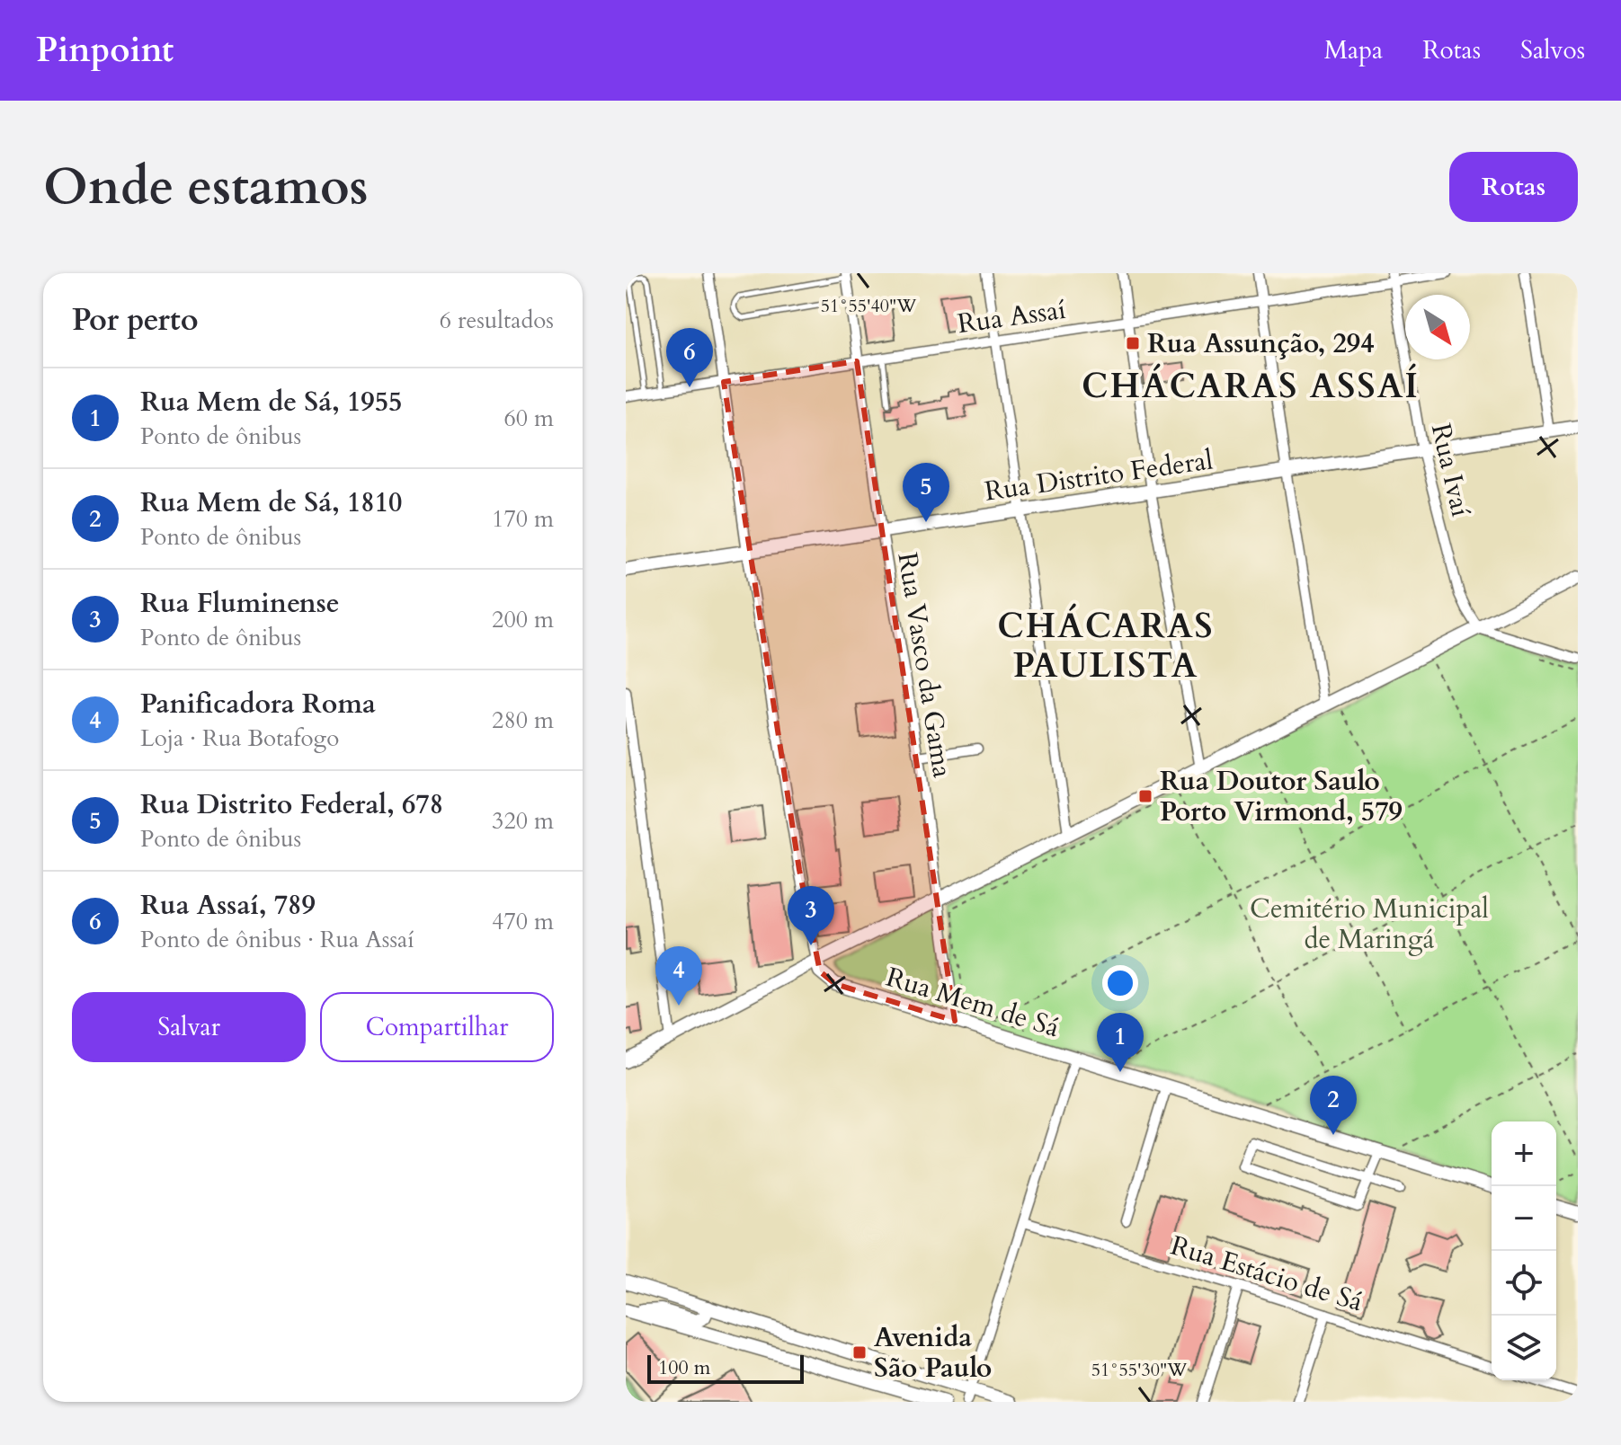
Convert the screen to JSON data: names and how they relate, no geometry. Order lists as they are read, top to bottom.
{
  "streets": {
    "street": [
      "Rua Assaí",
      "Rua Ivaí",
      "Rua Distrito Federal",
      "Rua Vasco da Gama",
      "Rua Mem de Sá",
      "Rua Estácio de Sá"
    ]
  },
  "crossings": [
    ["Rua Assaí", "Rua Ivaí"],
    ["Rua Assaí", "Rua Vasco da Gama"],
    ["Rua Ivaí", "Rua Distrito Federal"],
    ["Rua Distrito Federal", "Rua Vasco da Gama"],
    ["Rua Vasco da Gama", "Rua Mem de Sá"]
  ],
  "districts": ["CHÁCARAS ASSAÍ", "CHÁCARAS PAULISTA"],
  "parks": ["Cemitério Municipal de Maringá"],
  "places": {
    "transit": ["Rua Assunção, 294", "Rua Doutor Saulo Porto Virmond, 579", "Avenida São Paulo"]
  },
  "scale_bar": "100 m",
  "north": "bottom right",
  "page": {
    "header": "Pinpoint",
    "nav": ["Mapa", "Rotas", "Salvos"],
    "buttons": [
      "Rotas",
      ["Salvar", "Compartilhar"]
    ],
    "title": "Onde estamos",
    "heading": ["Por perto", "6 resultados"],
    "pins": [
      "6",
      "5",
      "3",
      "4",
      "1",
      "2"
    ],
    "list": [
      {
        "mark": "1",
        "name": "Rua Mem de Sá, 1955",
        "note": "Ponto de ônibus",
        "value": "60 m"
      },
      {
        "mark": "2",
        "name": "Rua Mem de Sá, 1810",
        "note": "Ponto de ônibus",
        "value": "170 m"
      },
      {
        "mark": "3",
        "name": "Rua Fluminense",
        "note": "Ponto de ônibus",
        "value": "200 m"
      },
      {
        "mark": "4",
        "name": "Panificadora Roma",
        "note": "Loja · Rua Botafogo",
        "value": "280 m"
      },
      {
        "mark": "5",
        "name": "Rua Distrito Federal, 678",
        "note": "Ponto de ônibus",
        "value": "320 m"
      },
      {
        "mark": "6",
        "name": "Rua Assaí, 789",
        "note": "Ponto de ônibus · Rua Assaí",
        "value": "470 m"
      }
    ],
    "map_buttons": ["+", "−"],
    "scale": "100 m"
  },
  "coordinates": ["51°55'40\"W", "51°55'30\"W"]
}
